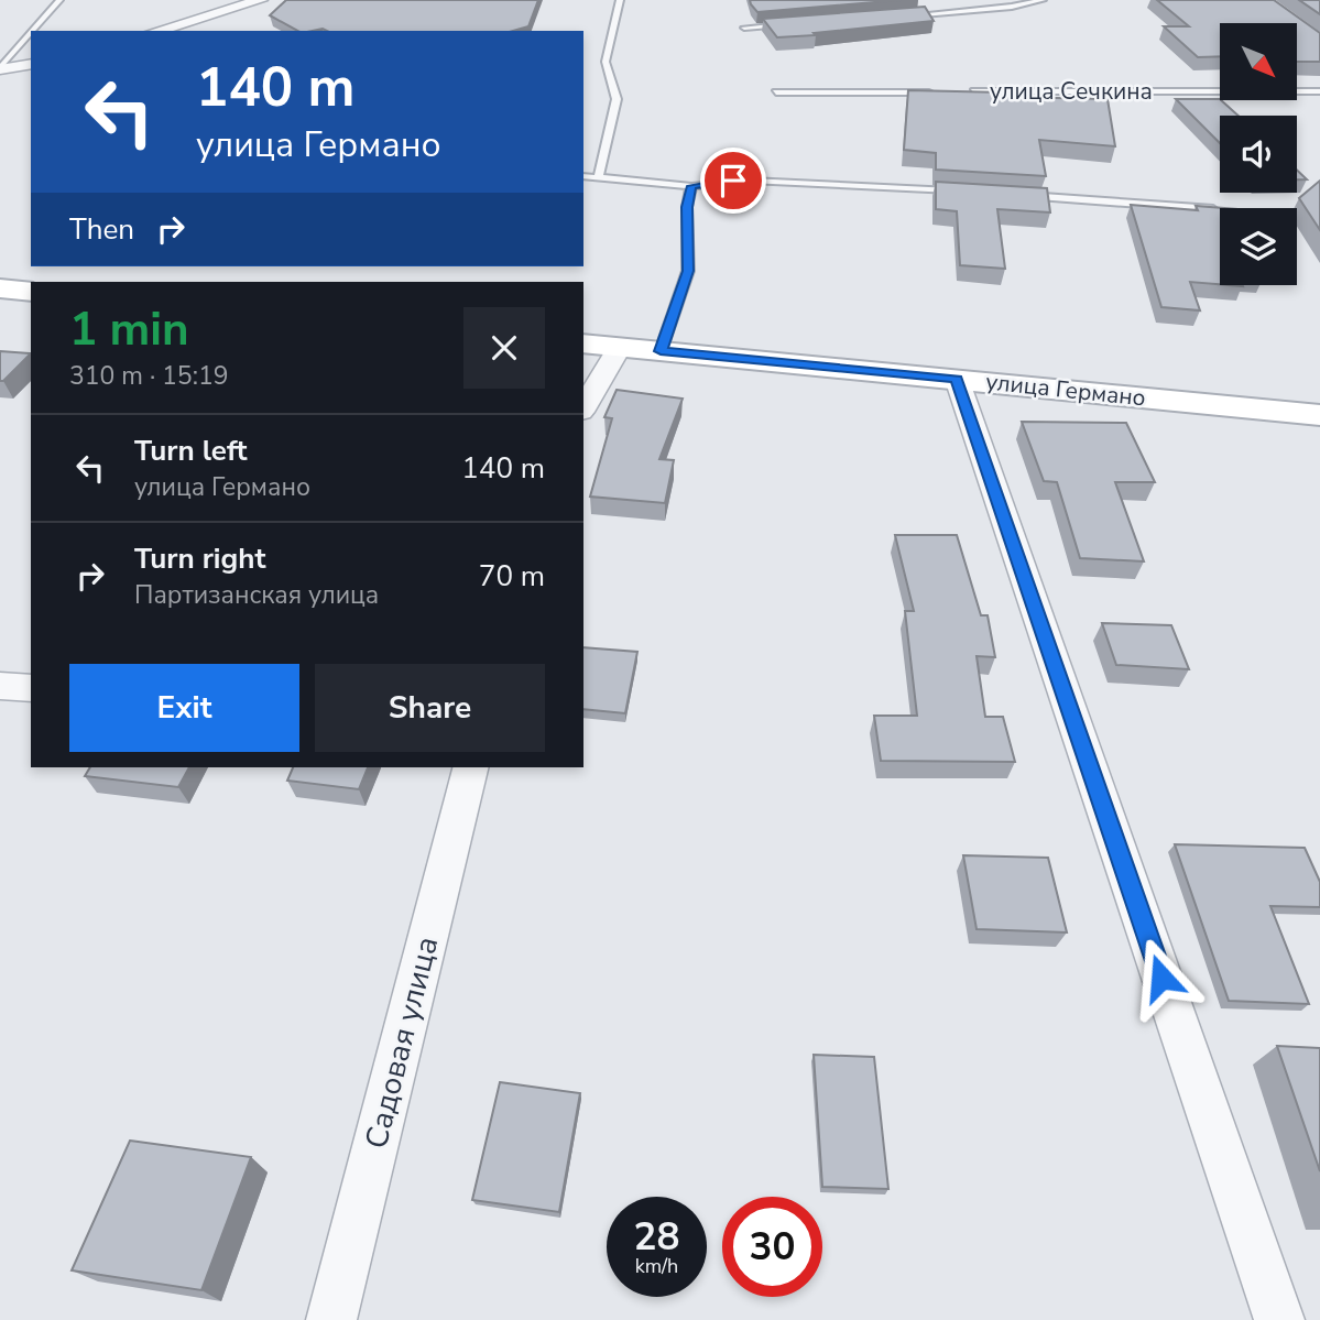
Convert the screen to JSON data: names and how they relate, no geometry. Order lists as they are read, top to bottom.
{
  "streets": {
    "main road": ["улица Германо"],
    "street": ["Садовая улица"],
    "lane": ["улица Сечкина"]
  },
  "north": "bottom right",
  "page": {
    "turn": ["140 m", "улица Германо"],
    "then": "Then",
    "heading": ["1 min", "310 m · 15:19"],
    "list": [
      {
        "name": "Turn left",
        "note": "улица Германо",
        "value": "140 m"
      },
      {
        "name": "Turn right",
        "note": "Партизанская улица",
        "value": "70 m"
      }
    ],
    "buttons": ["Exit", "Share"],
    "speed": "28 km/h",
    "limit": "30"
  }
}
